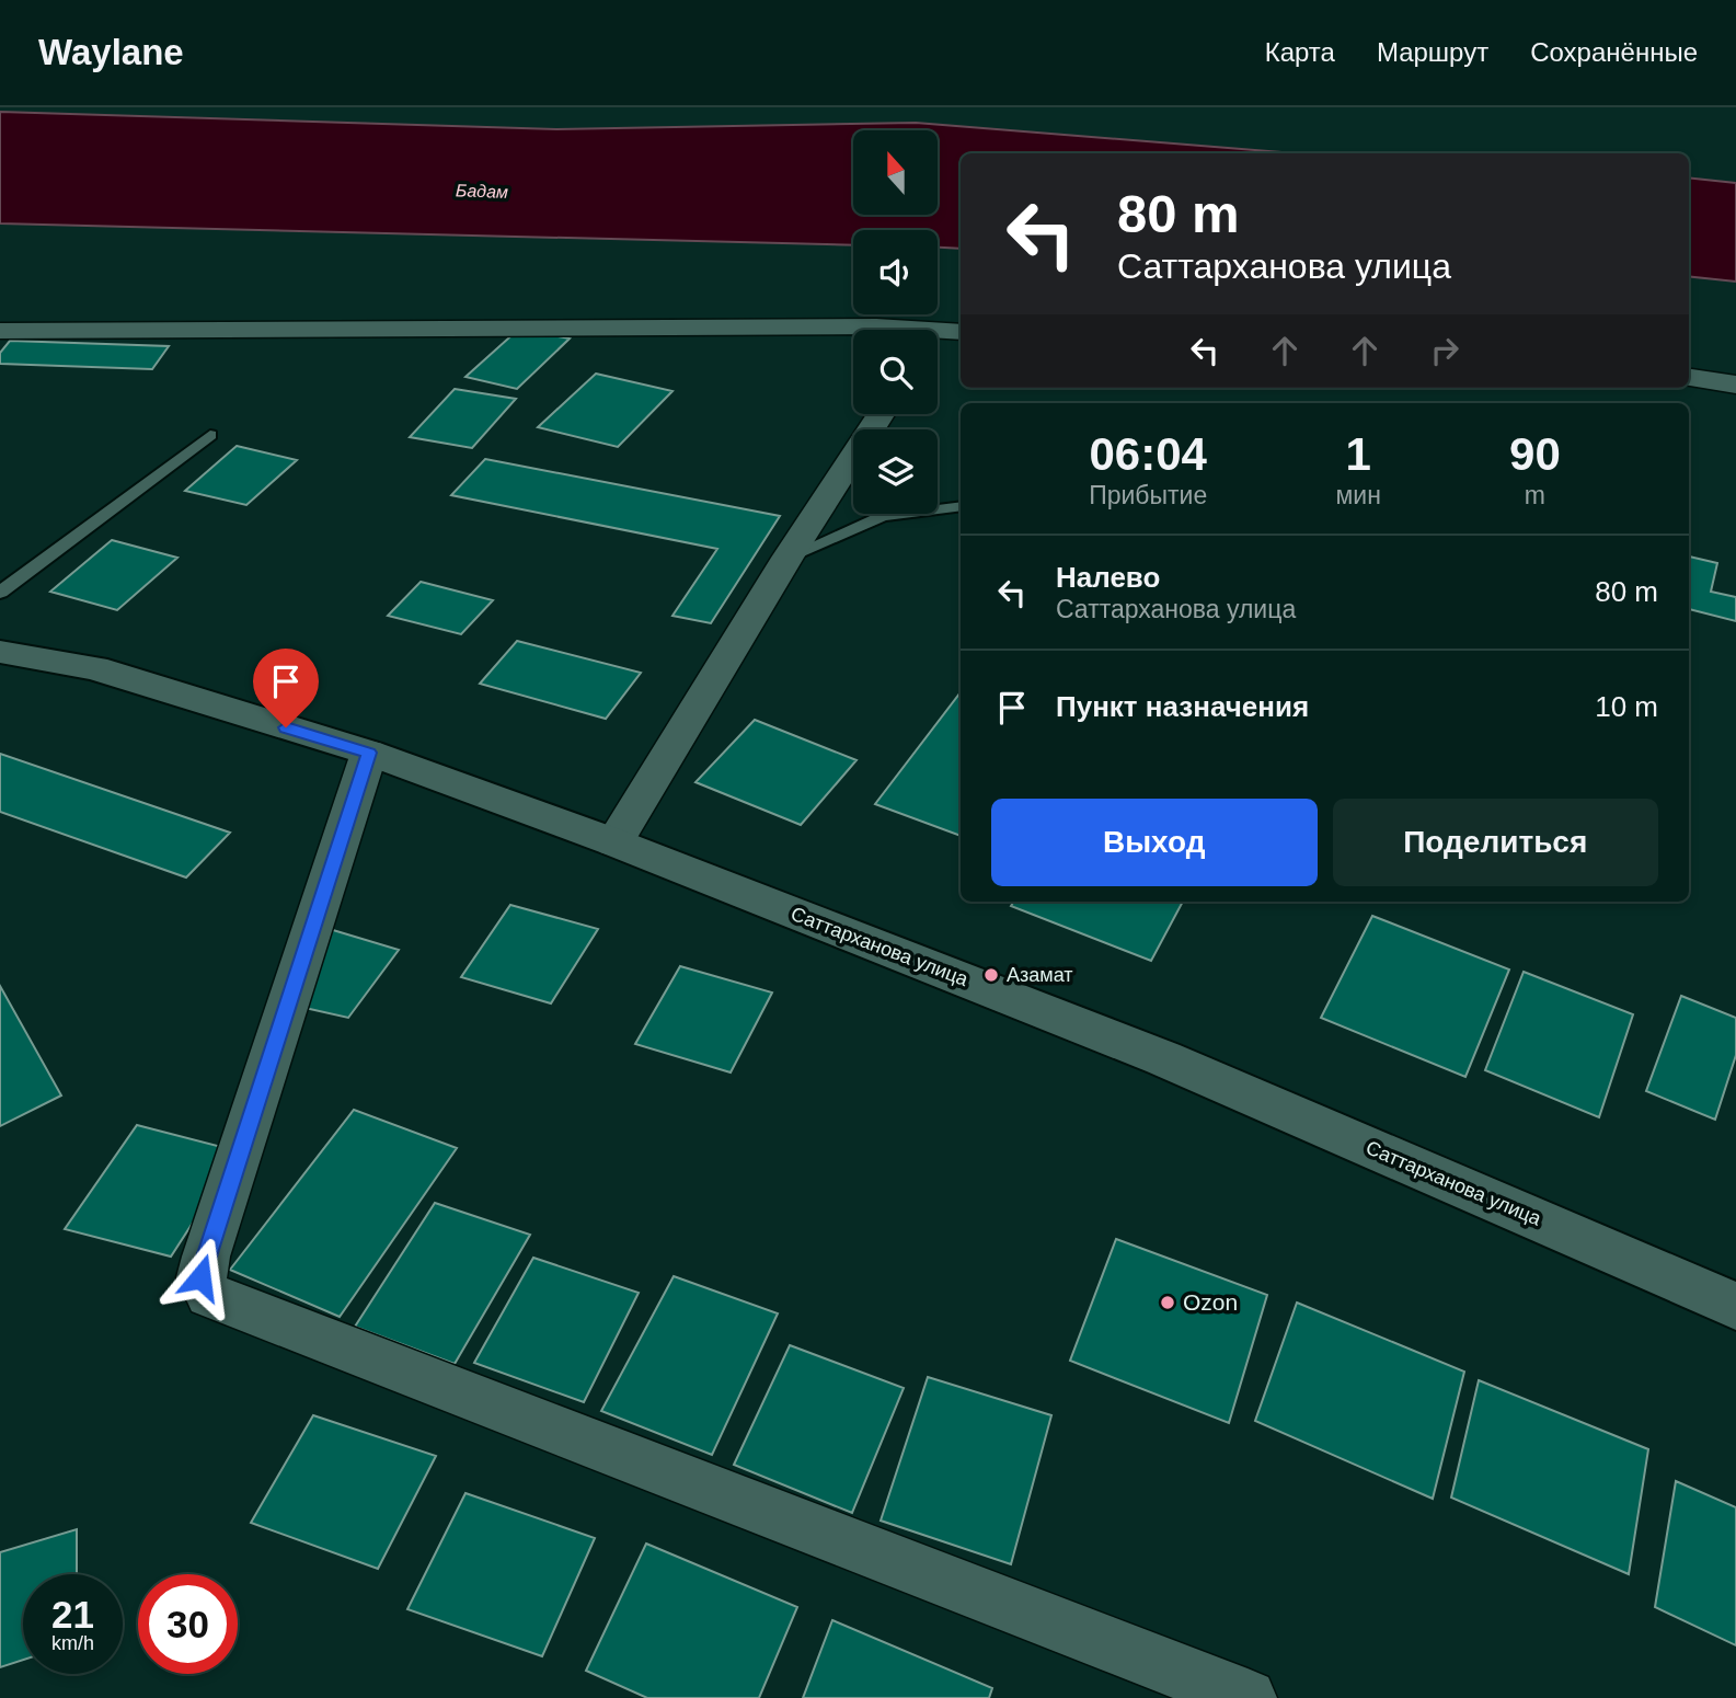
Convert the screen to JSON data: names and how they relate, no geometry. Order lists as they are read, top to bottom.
{
  "streets": {
    "street": ["Саттарханова улица"]
  },
  "water": ["Бадам"],
  "places": ["Азамат", "Ozon"],
  "north": "top",
  "page": {
    "header": "Waylane",
    "nav": ["Карта", "Маршрут", "Сохранённые"],
    "turn": ["80 m", "Саттарханова улица"],
    "eta": [
      "06:04",
      "Прибытие",
      "1",
      "мин",
      "90",
      "m"
    ],
    "list": [
      {
        "name": "Налево",
        "note": "Саттарханова улица",
        "value": "80 m"
      },
      {
        "name": "Пункт назначения",
        "value": "10 m"
      }
    ],
    "buttons": ["Выход", "Поделиться"],
    "speed": "21 km/h",
    "limit": "30"
  }
}
